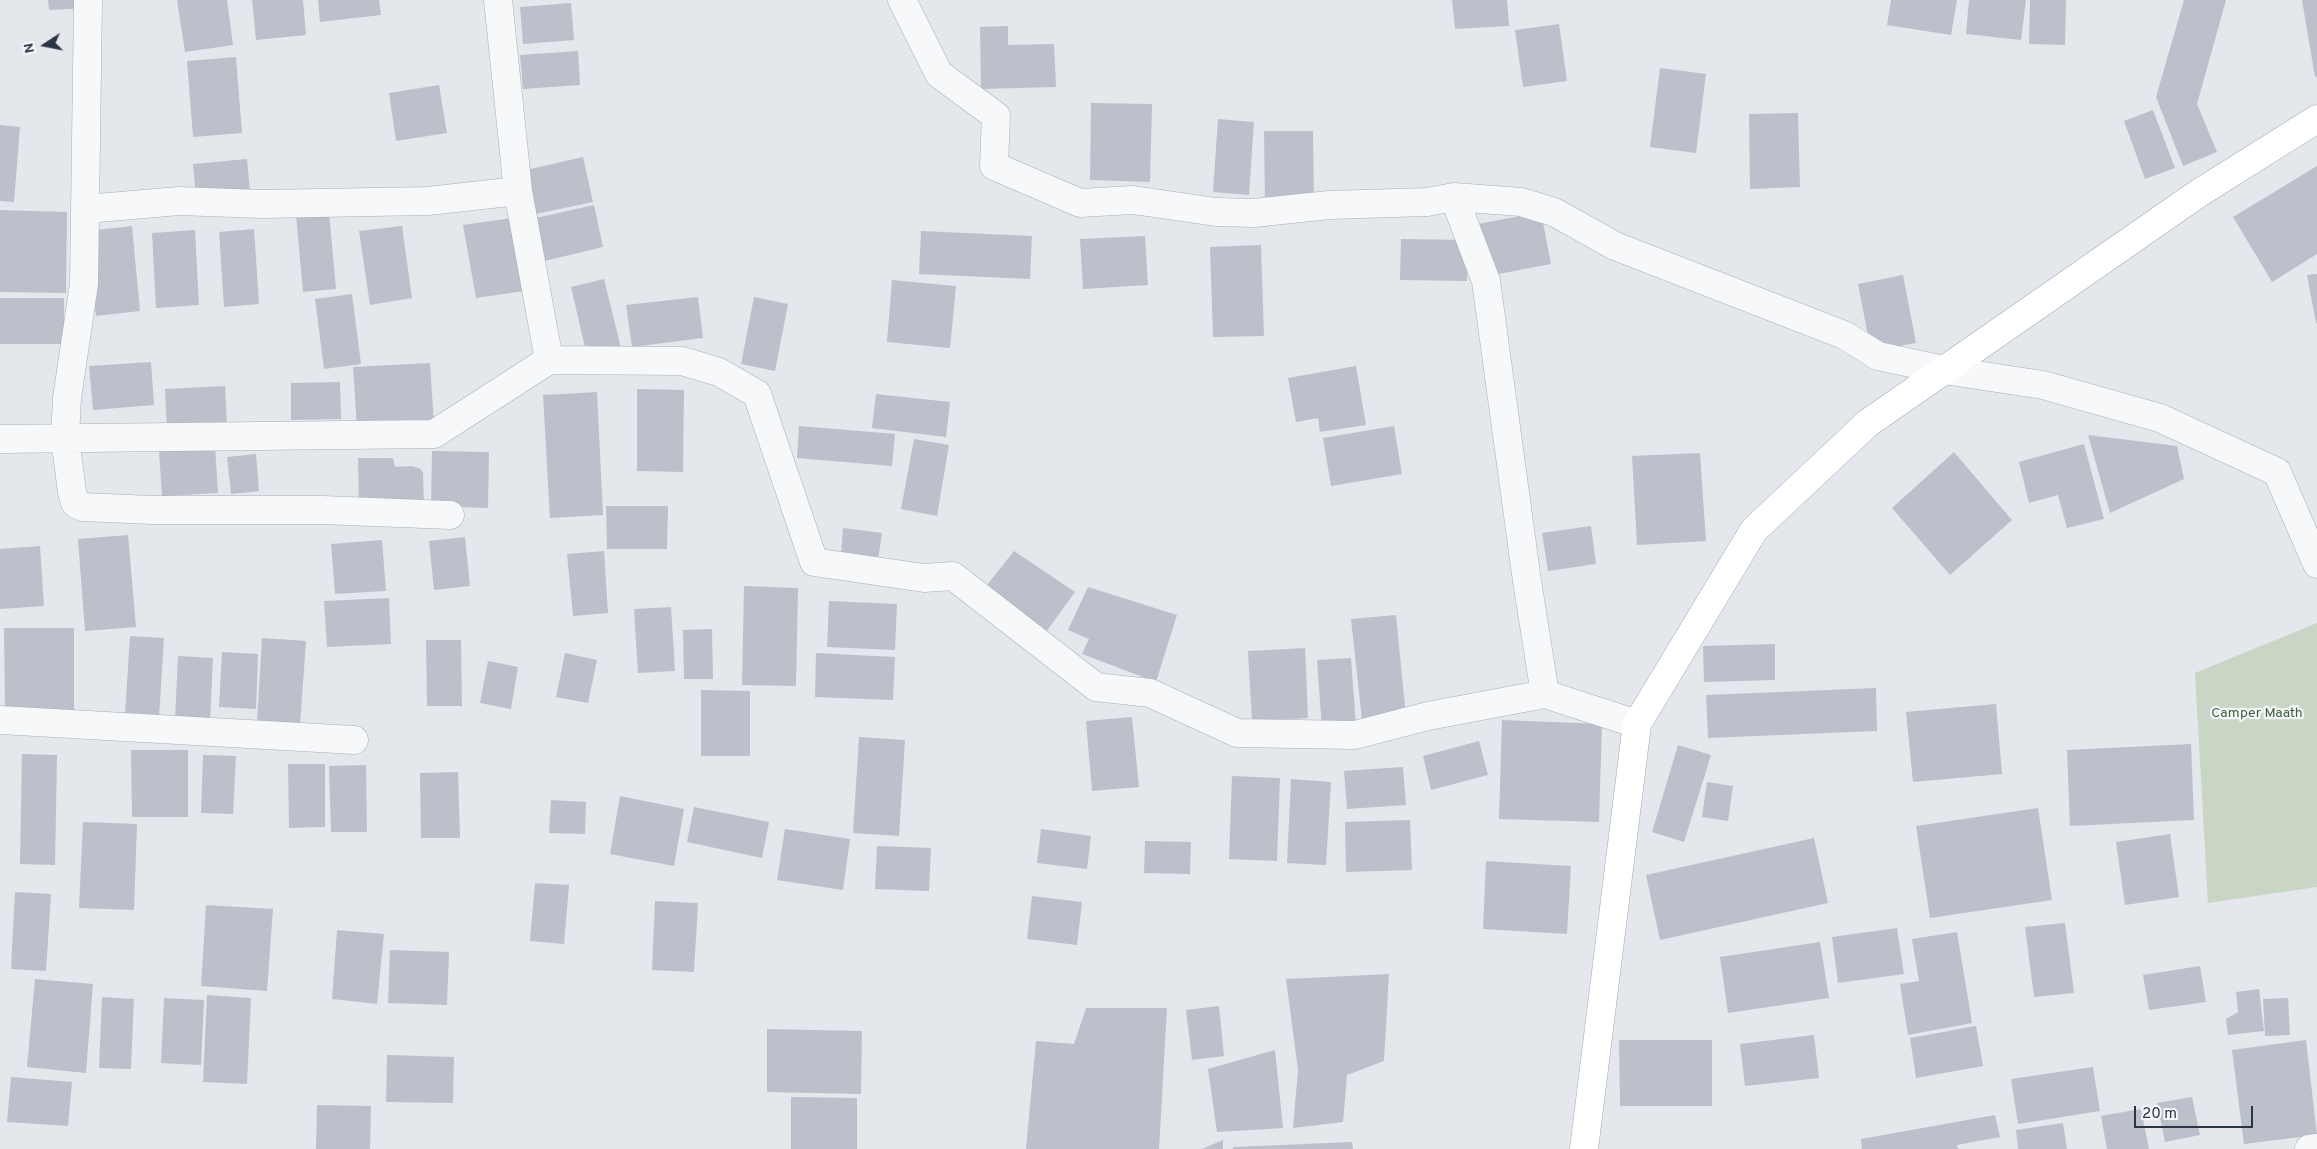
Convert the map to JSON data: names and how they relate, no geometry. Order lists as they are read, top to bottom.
{
  "parks": ["Camper Maath"],
  "scale_bar": "20 m",
  "north": "left"
}
